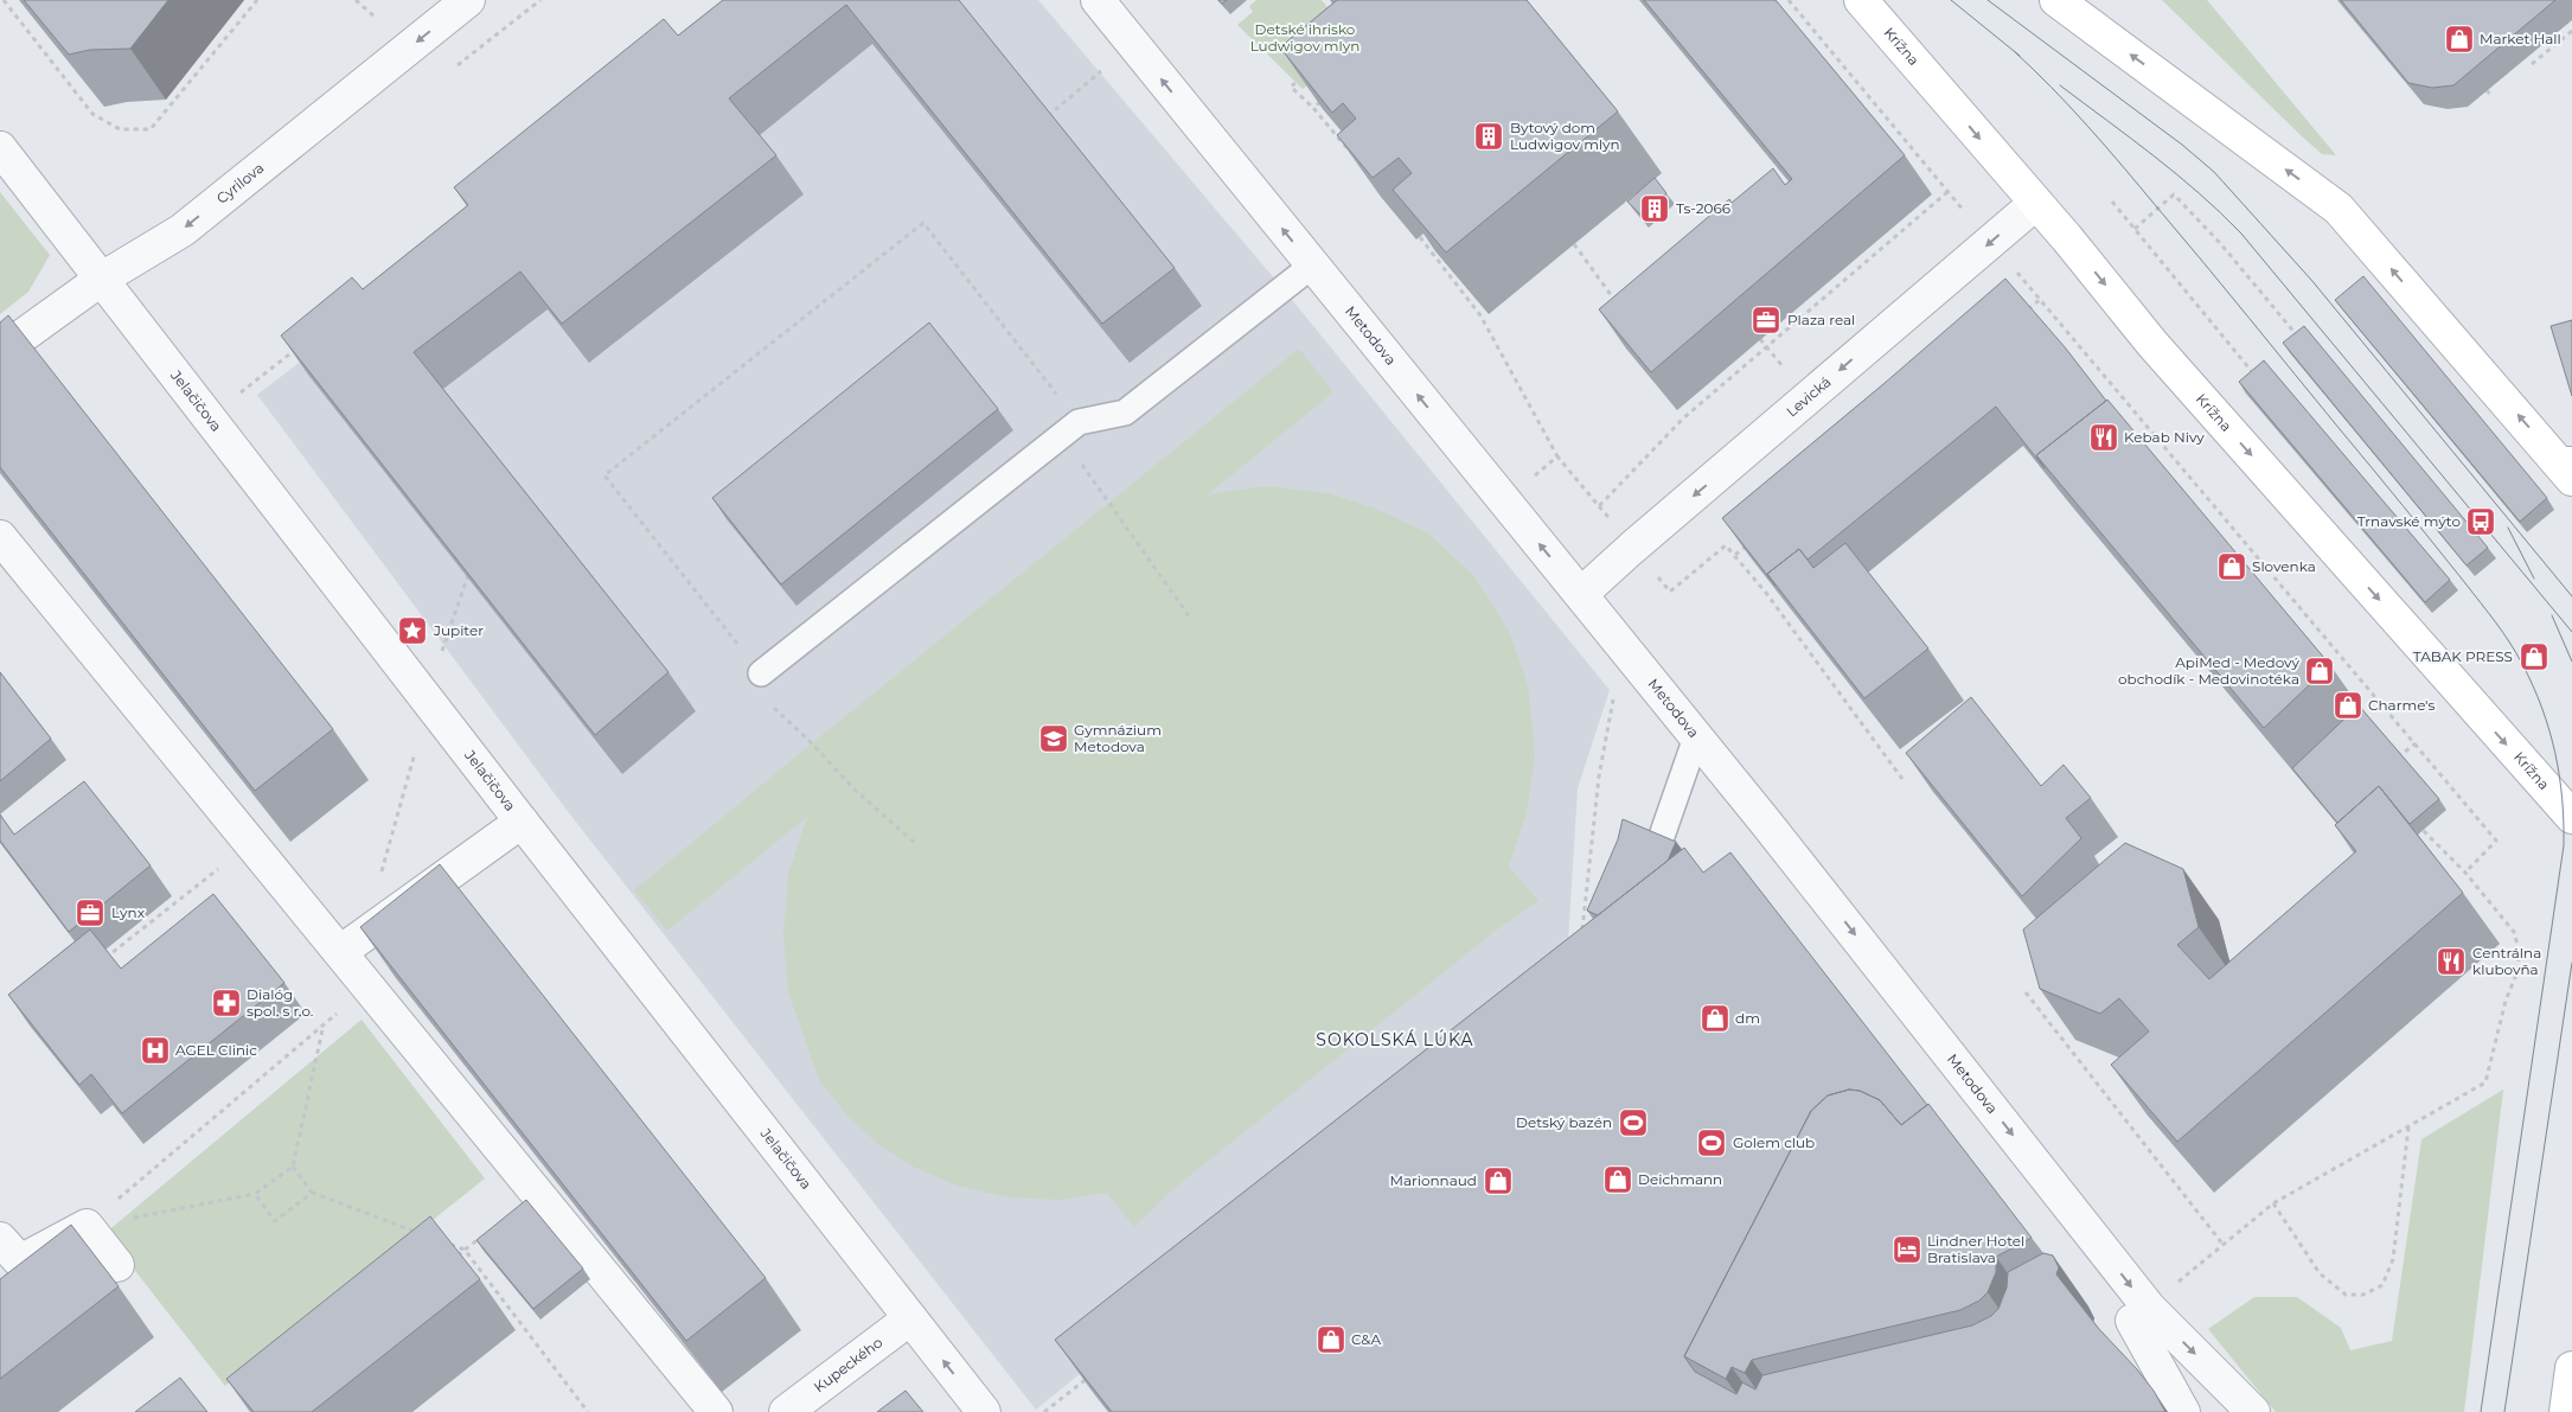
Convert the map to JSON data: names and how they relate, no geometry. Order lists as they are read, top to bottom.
{
  "streets": {
    "street": [
      "Krížna",
      "Cyrilova",
      "Metodova",
      "Levická",
      "Jelačičova",
      "Kupeckého"
    ]
  },
  "crossings": [
    ["Krížna", "Levická"],
    ["Cyrilova", "Jelačičova"],
    ["Metodova", "Levická"],
    ["Jelačičova", "Kupeckého"]
  ],
  "one_way": ["Cyrilova", "Levická"],
  "districts": ["SOKOLSKÁ LÚKA"],
  "parks": ["Detské ihrisko Ludwigov mlyn"],
  "places": {
    "shop": [
      "Market Hall",
      "Slovenka",
      "TABAK PRESS",
      "ApiMed - Medový obchodík - Medovinotéka",
      "Charme's",
      "dm",
      "Deichmann",
      "Marionnaud",
      "C&A"
    ],
    "building": ["Bytový dom Ludwigov mlyn", "Ts-2066"],
    "office": ["Plaza real", "Lynx"],
    "restaurant": ["Kebab Nivy", "Centrálna klubovňa"],
    "bus stop": ["Trnavské mýto"],
    "place": ["Jupiter"],
    "school or university": ["Gymnázium Metodova"],
    "pharmacy": ["Dialóg spol. s r.o."],
    "hospital": ["AGEL Clinic"],
    "sports": ["Detský bazén", "Golem club"],
    "hotel": ["Lindner Hotel Bratislava"]
  }
}
